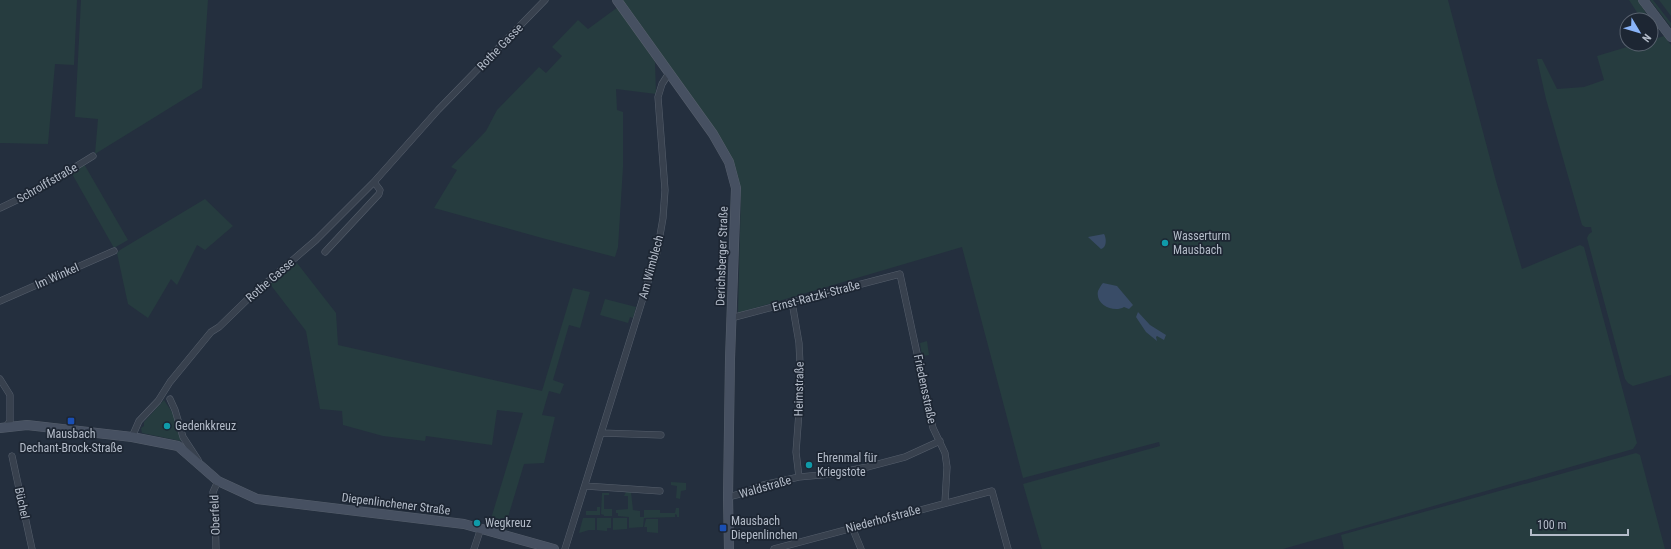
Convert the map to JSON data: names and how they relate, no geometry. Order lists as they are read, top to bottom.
{
  "streets": {
    "street": [
      "Rothe Gasse",
      "Schroiffstraße",
      "Derichsberger Straße",
      "Am Wimblech",
      "Im Winkel",
      "Ernst-Ratzki-Straße",
      "Heimstraße",
      "Friedensstraße",
      "Waldstraße",
      "Büchel",
      "Diepenlinchener Straße",
      "Oberfeld",
      "Niederhofstraße"
    ]
  },
  "crossings": [
    ["Rothe Gasse", "Diepenlinchener Straße"],
    ["Derichsberger Straße", "Am Wimblech"],
    ["Derichsberger Straße", "Ernst-Ratzki-Straße"],
    ["Derichsberger Straße", "Waldstraße"],
    ["Ernst-Ratzki-Straße", "Heimstraße"],
    ["Ernst-Ratzki-Straße", "Friedensstraße"],
    ["Heimstraße", "Waldstraße"],
    ["Friedensstraße", "Waldstraße"],
    ["Friedensstraße", "Niederhofstraße"],
    ["Diepenlinchener Straße", "Oberfeld"]
  ],
  "places": {
    "other": [
      "Wasserturm Mausbach",
      "Gedenkkreuz",
      "Ehrenmal für Kriegstote",
      "Wegkreuz"
    ],
    "transit": ["Mausbach Dechant-Brock-Straße", "Mausbach Diepenlinchen"]
  },
  "scale_bar": "100 m",
  "north": "bottom right"
}
